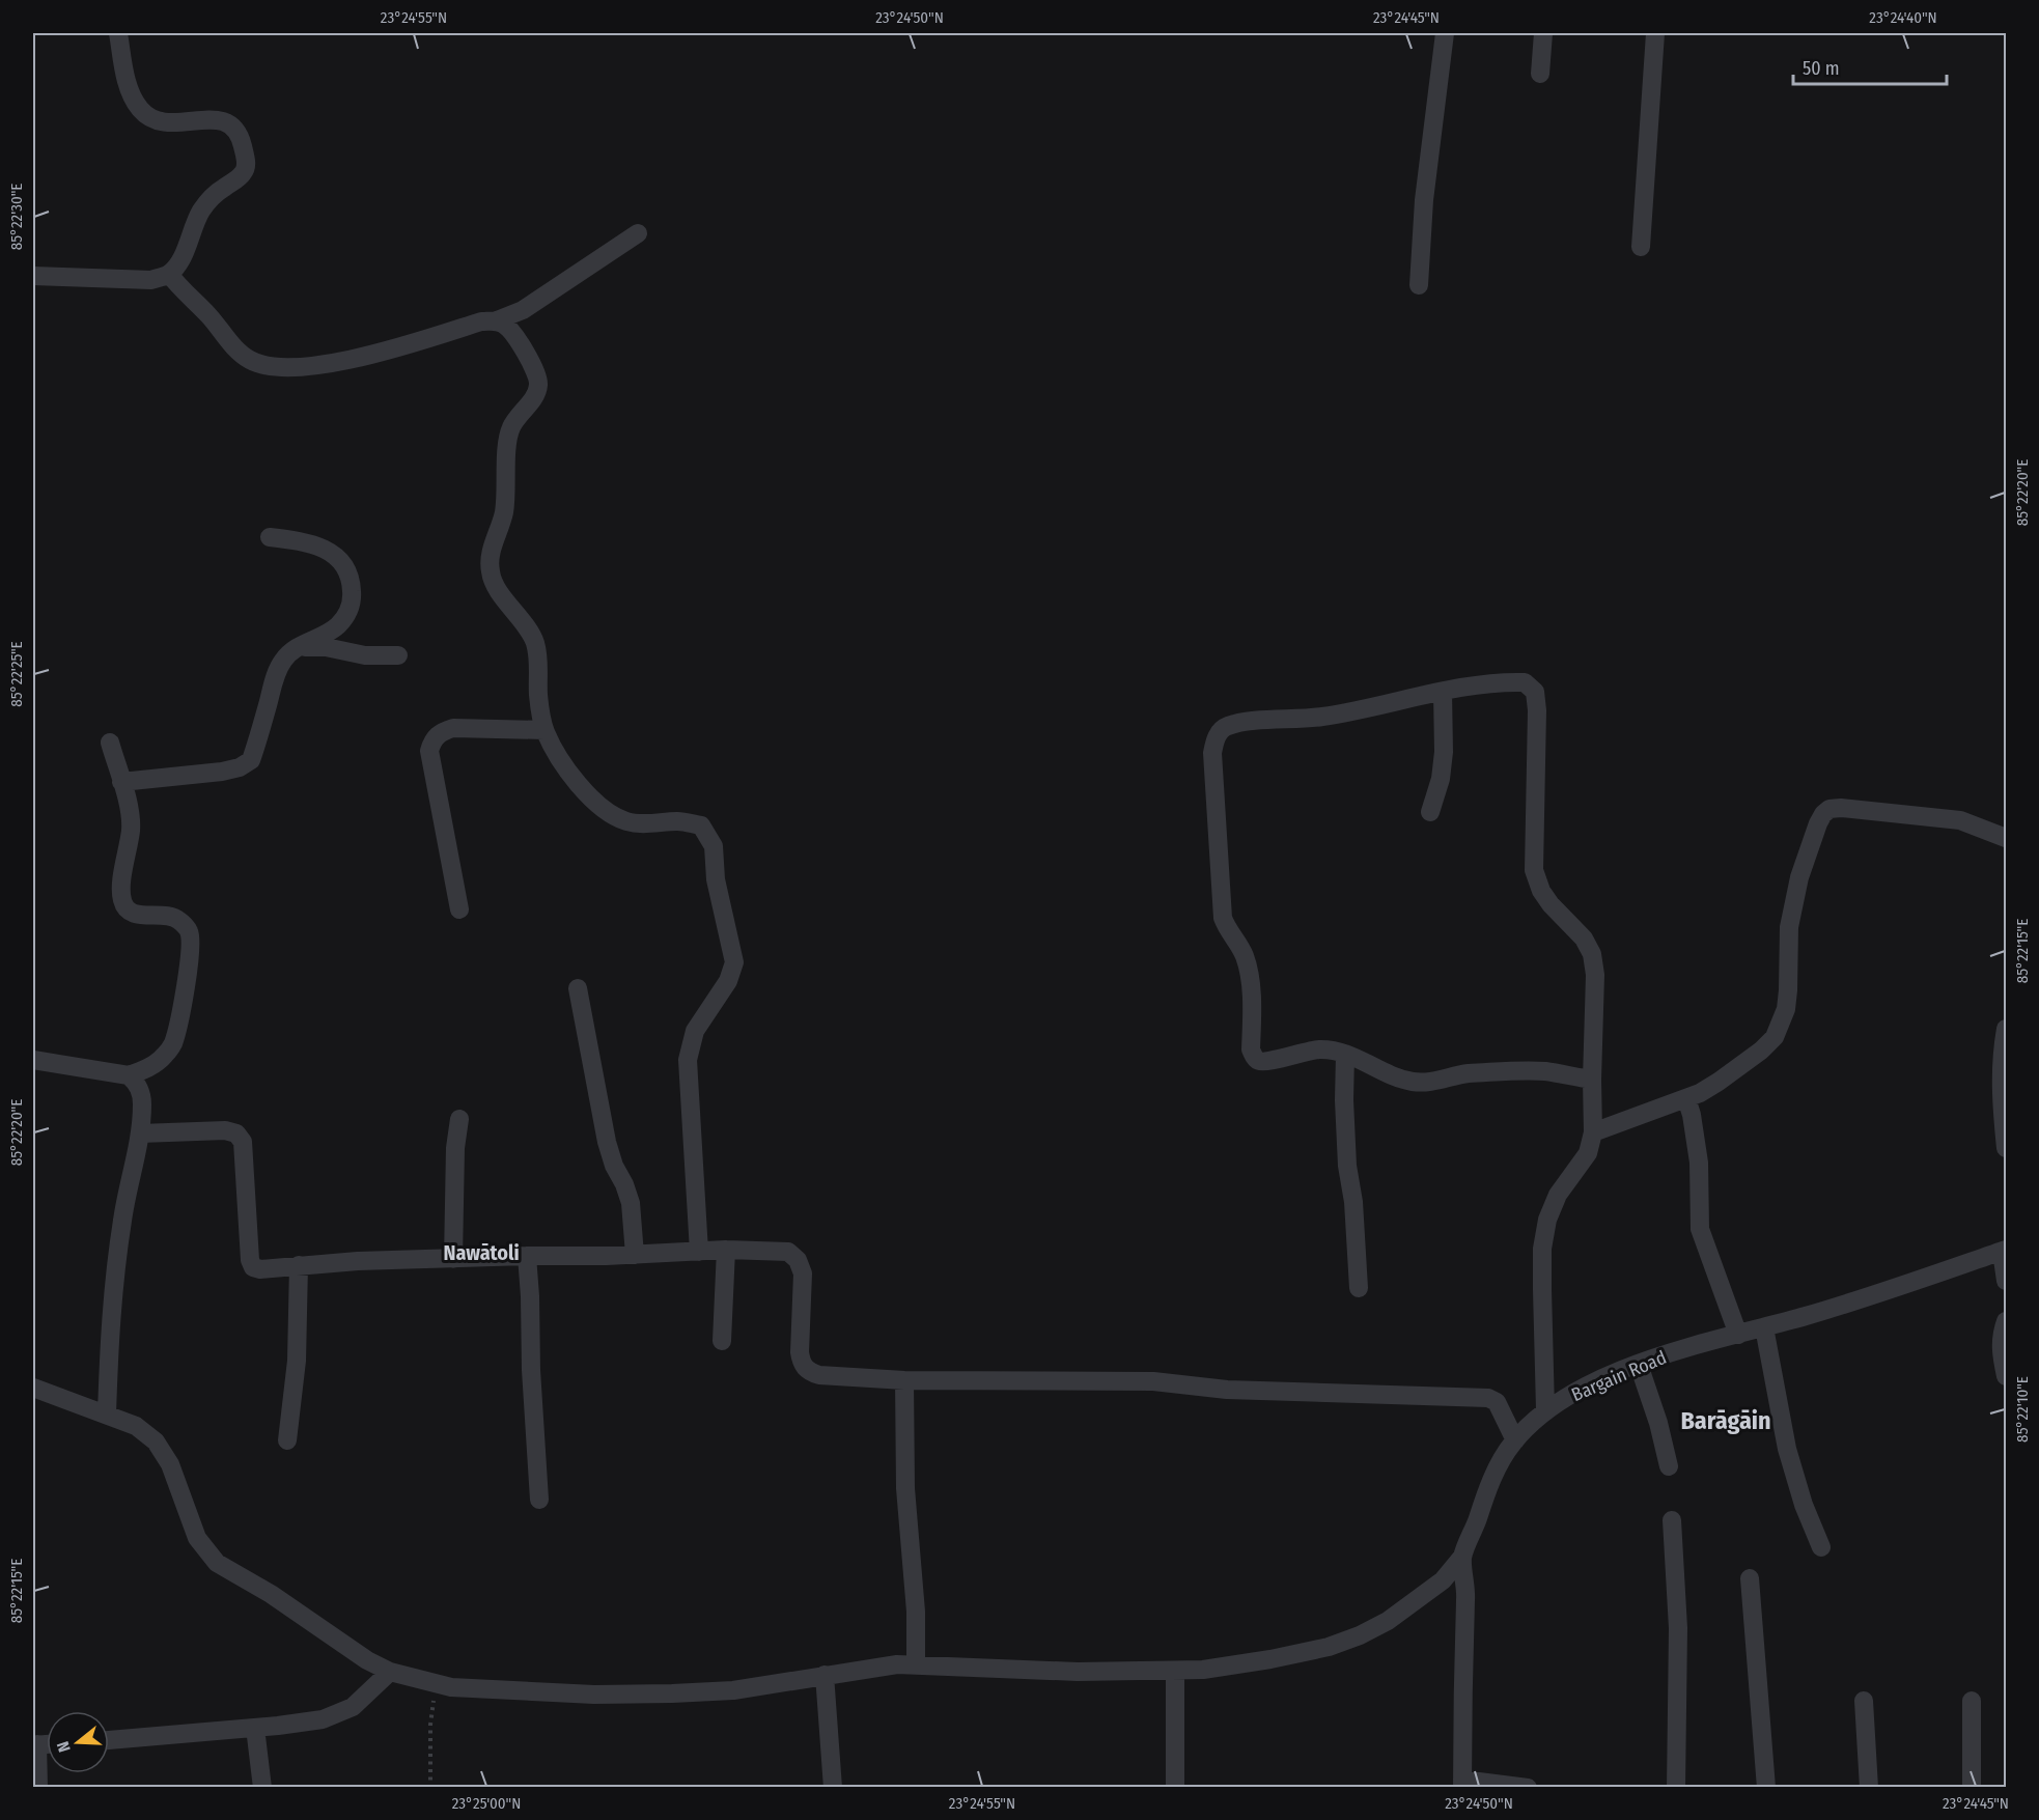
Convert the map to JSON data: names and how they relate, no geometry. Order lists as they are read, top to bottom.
{
  "streets": {
    "street": ["Bargain Road"]
  },
  "districts": ["Nawātoli", "Barāgāin"],
  "scale_bar": "50 m",
  "north": "left",
  "coordinates": [
    "23°24'55\"N",
    "23°24'50\"N",
    "23°24'45\"N",
    "23°24'40\"N",
    "85°22'30\"E",
    "85°22'20\"E",
    "85°22'25\"E",
    "85°22'15\"E",
    "85°22'10\"E",
    "23°25'00\"N"
  ]
}
